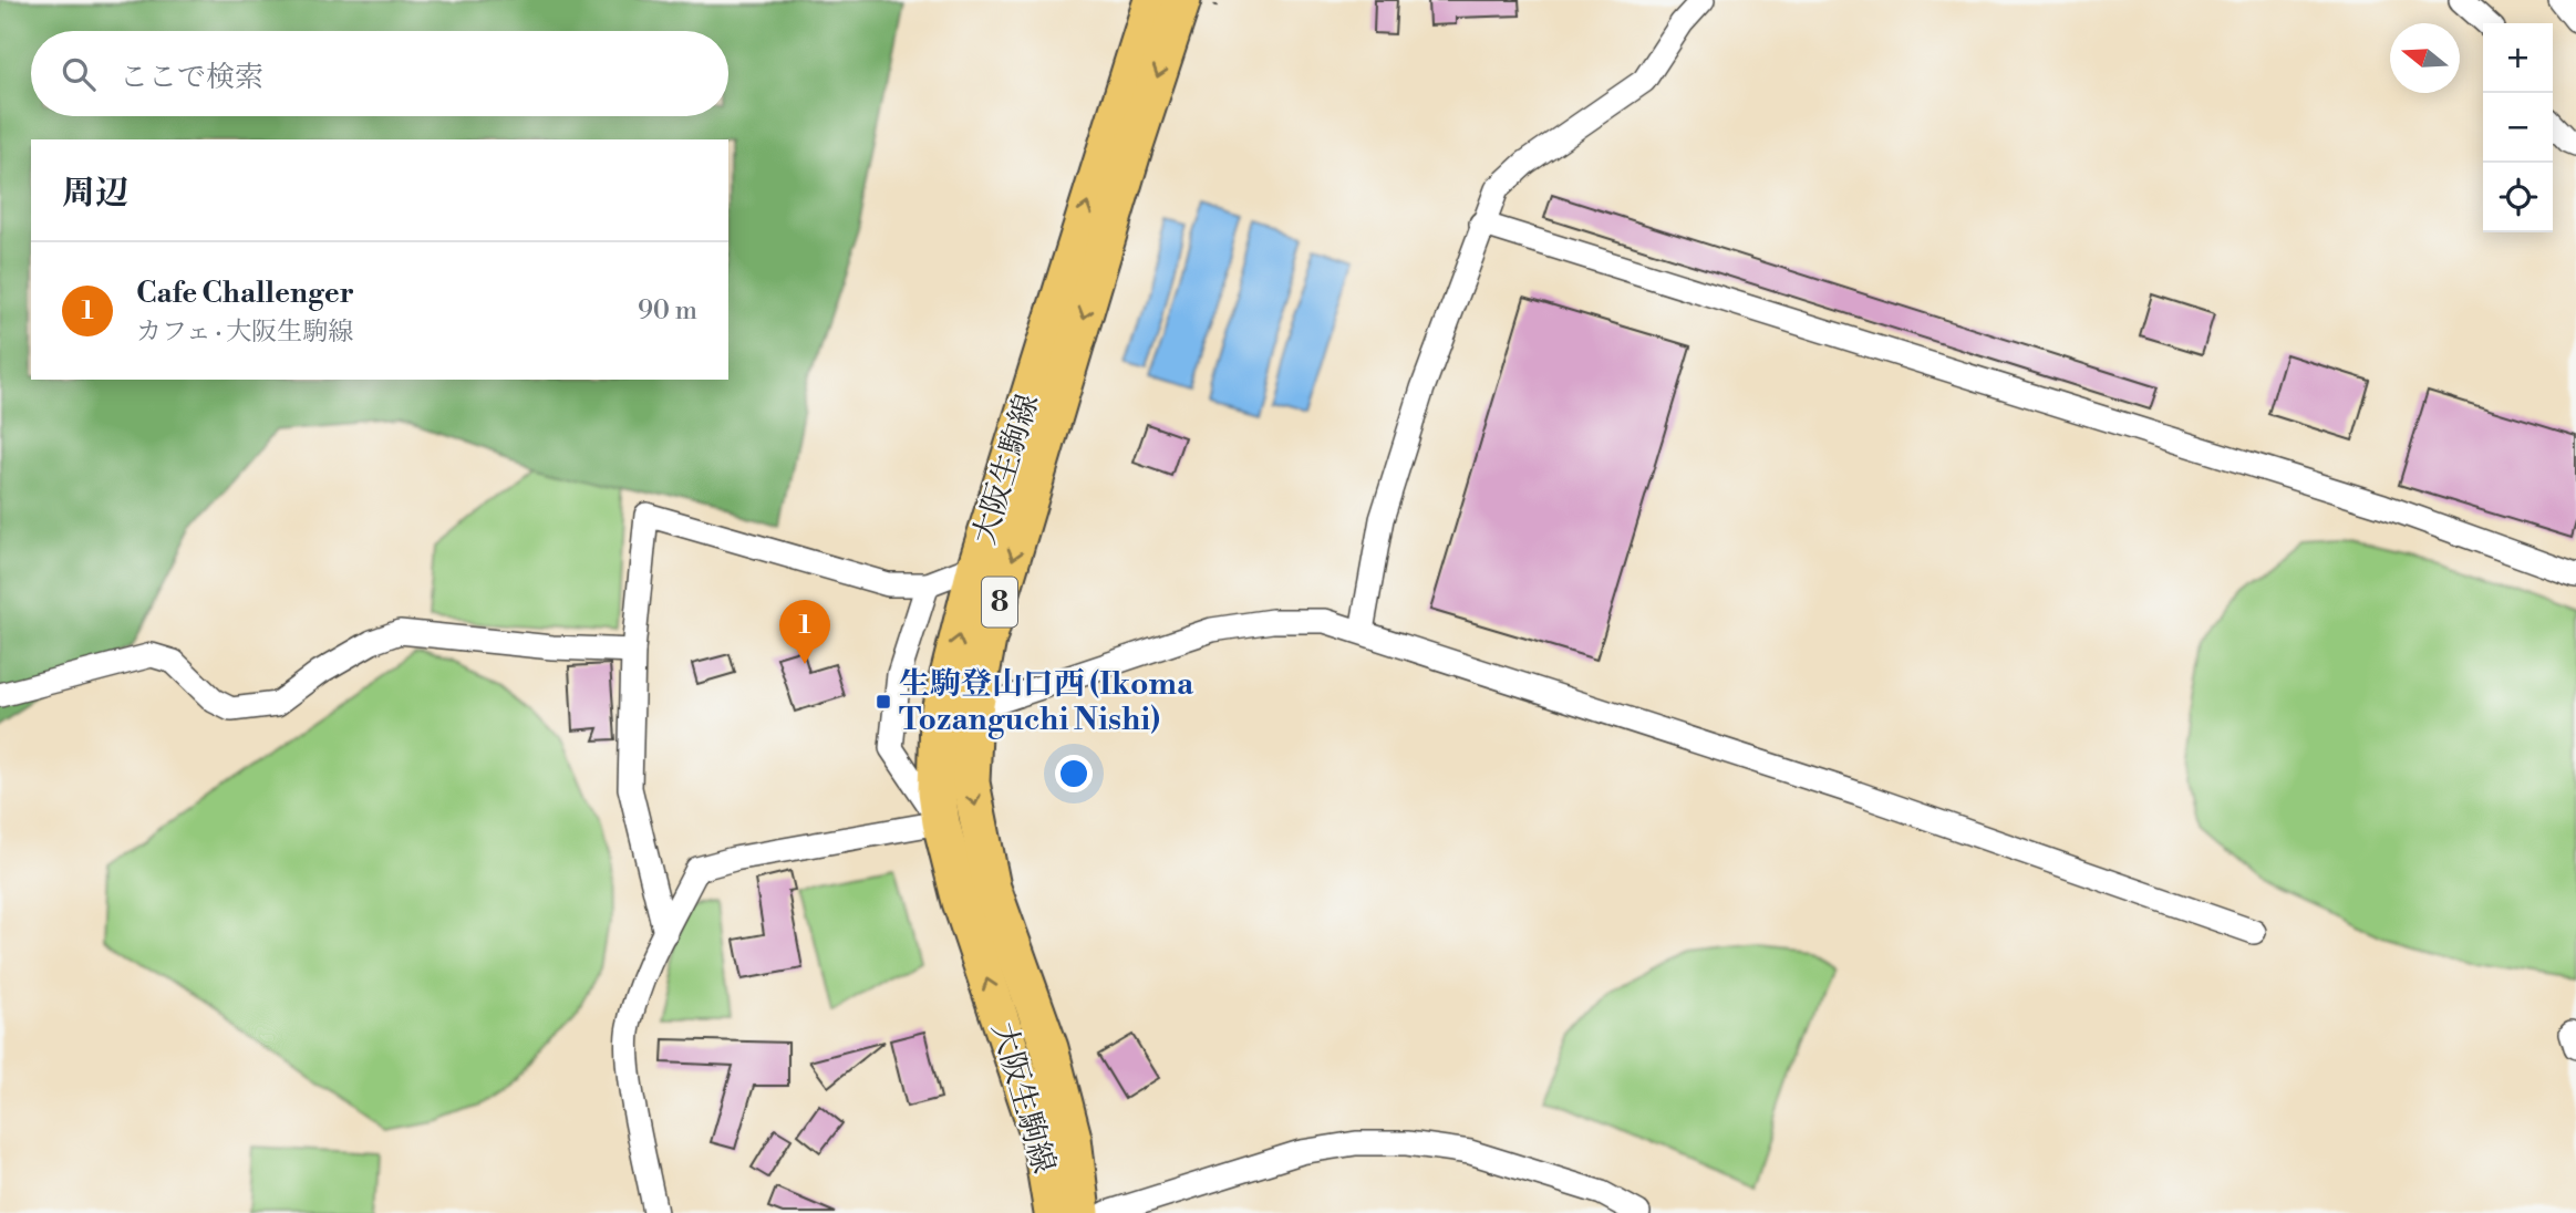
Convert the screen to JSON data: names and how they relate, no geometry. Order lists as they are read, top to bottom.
{
  "streets": {
    "main road": ["大阪生駒線", "8"]
  },
  "places": {
    "transit": ["生駒登山口西 (Ikoma Tozanguchi Nishi)"]
  },
  "north": "left",
  "page": {
    "map_buttons": ["+", "−"],
    "search": "ここで検索",
    "heading": "周辺",
    "list": [
      {
        "mark": "1",
        "name": "Cafe Challenger",
        "note": "カフェ · 大阪生駒線",
        "value": "90 m"
      }
    ],
    "pins": "1"
  }
}
